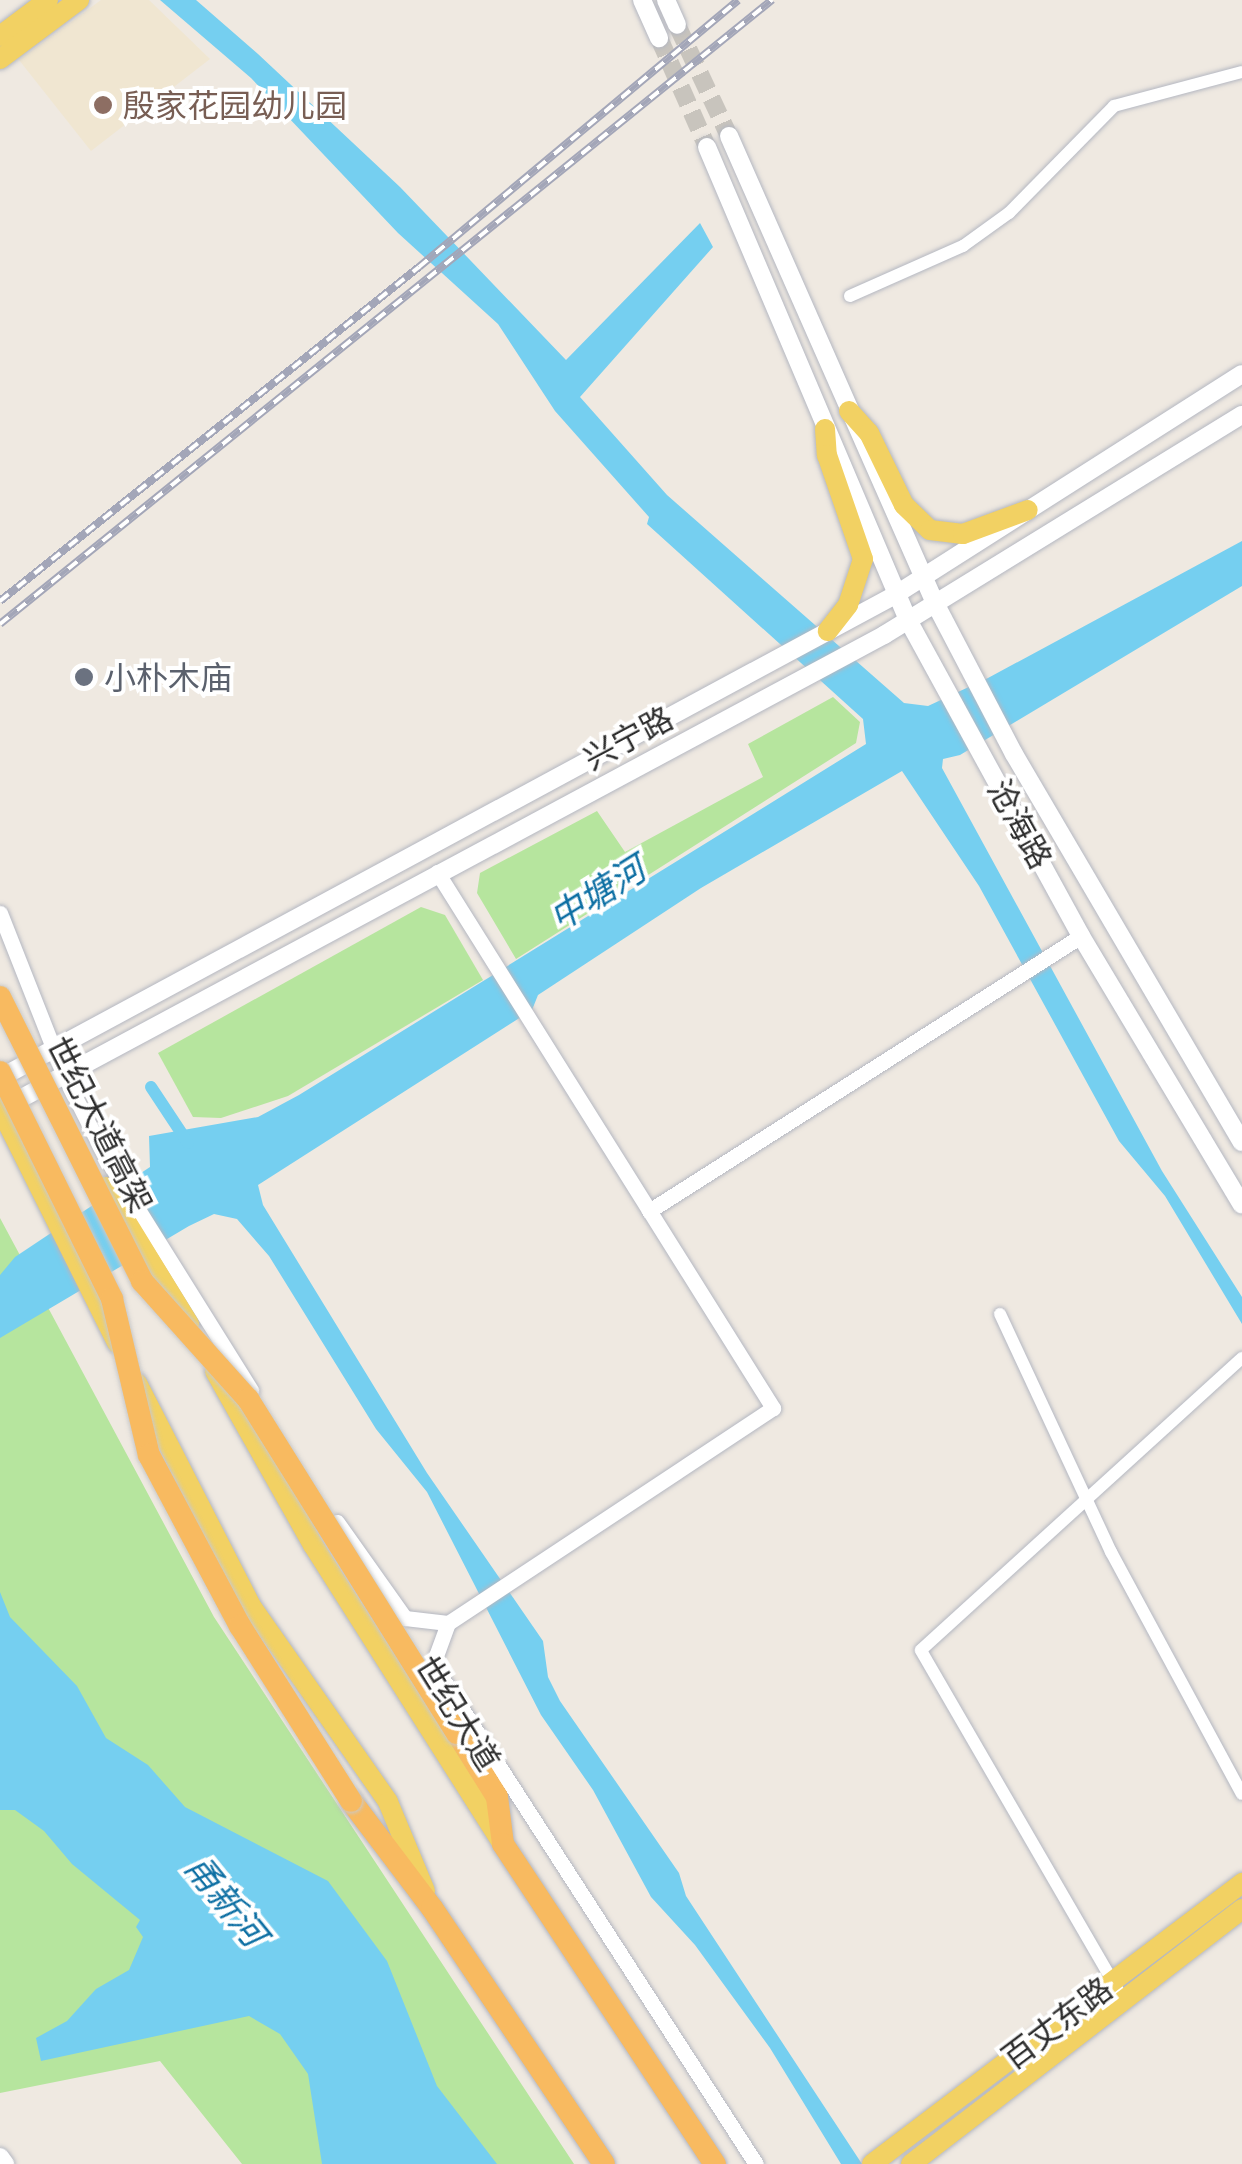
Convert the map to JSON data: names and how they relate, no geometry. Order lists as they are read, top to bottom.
{
  "streets": {
    "highway": ["世纪大道高架", "世纪大道"],
    "main road": ["兴宁路", "沧海路", "百丈东路"]
  },
  "crossings": [
    ["兴宁路", "沧海路"],
    ["兴宁路", "世纪大道高架"],
    ["兴宁路", "世纪大道"],
    ["世纪大道高架", "世纪大道"]
  ],
  "water": ["中塘河", "甬新河"],
  "places": ["殷家花园幼儿园", "小朴木庙"]
}
